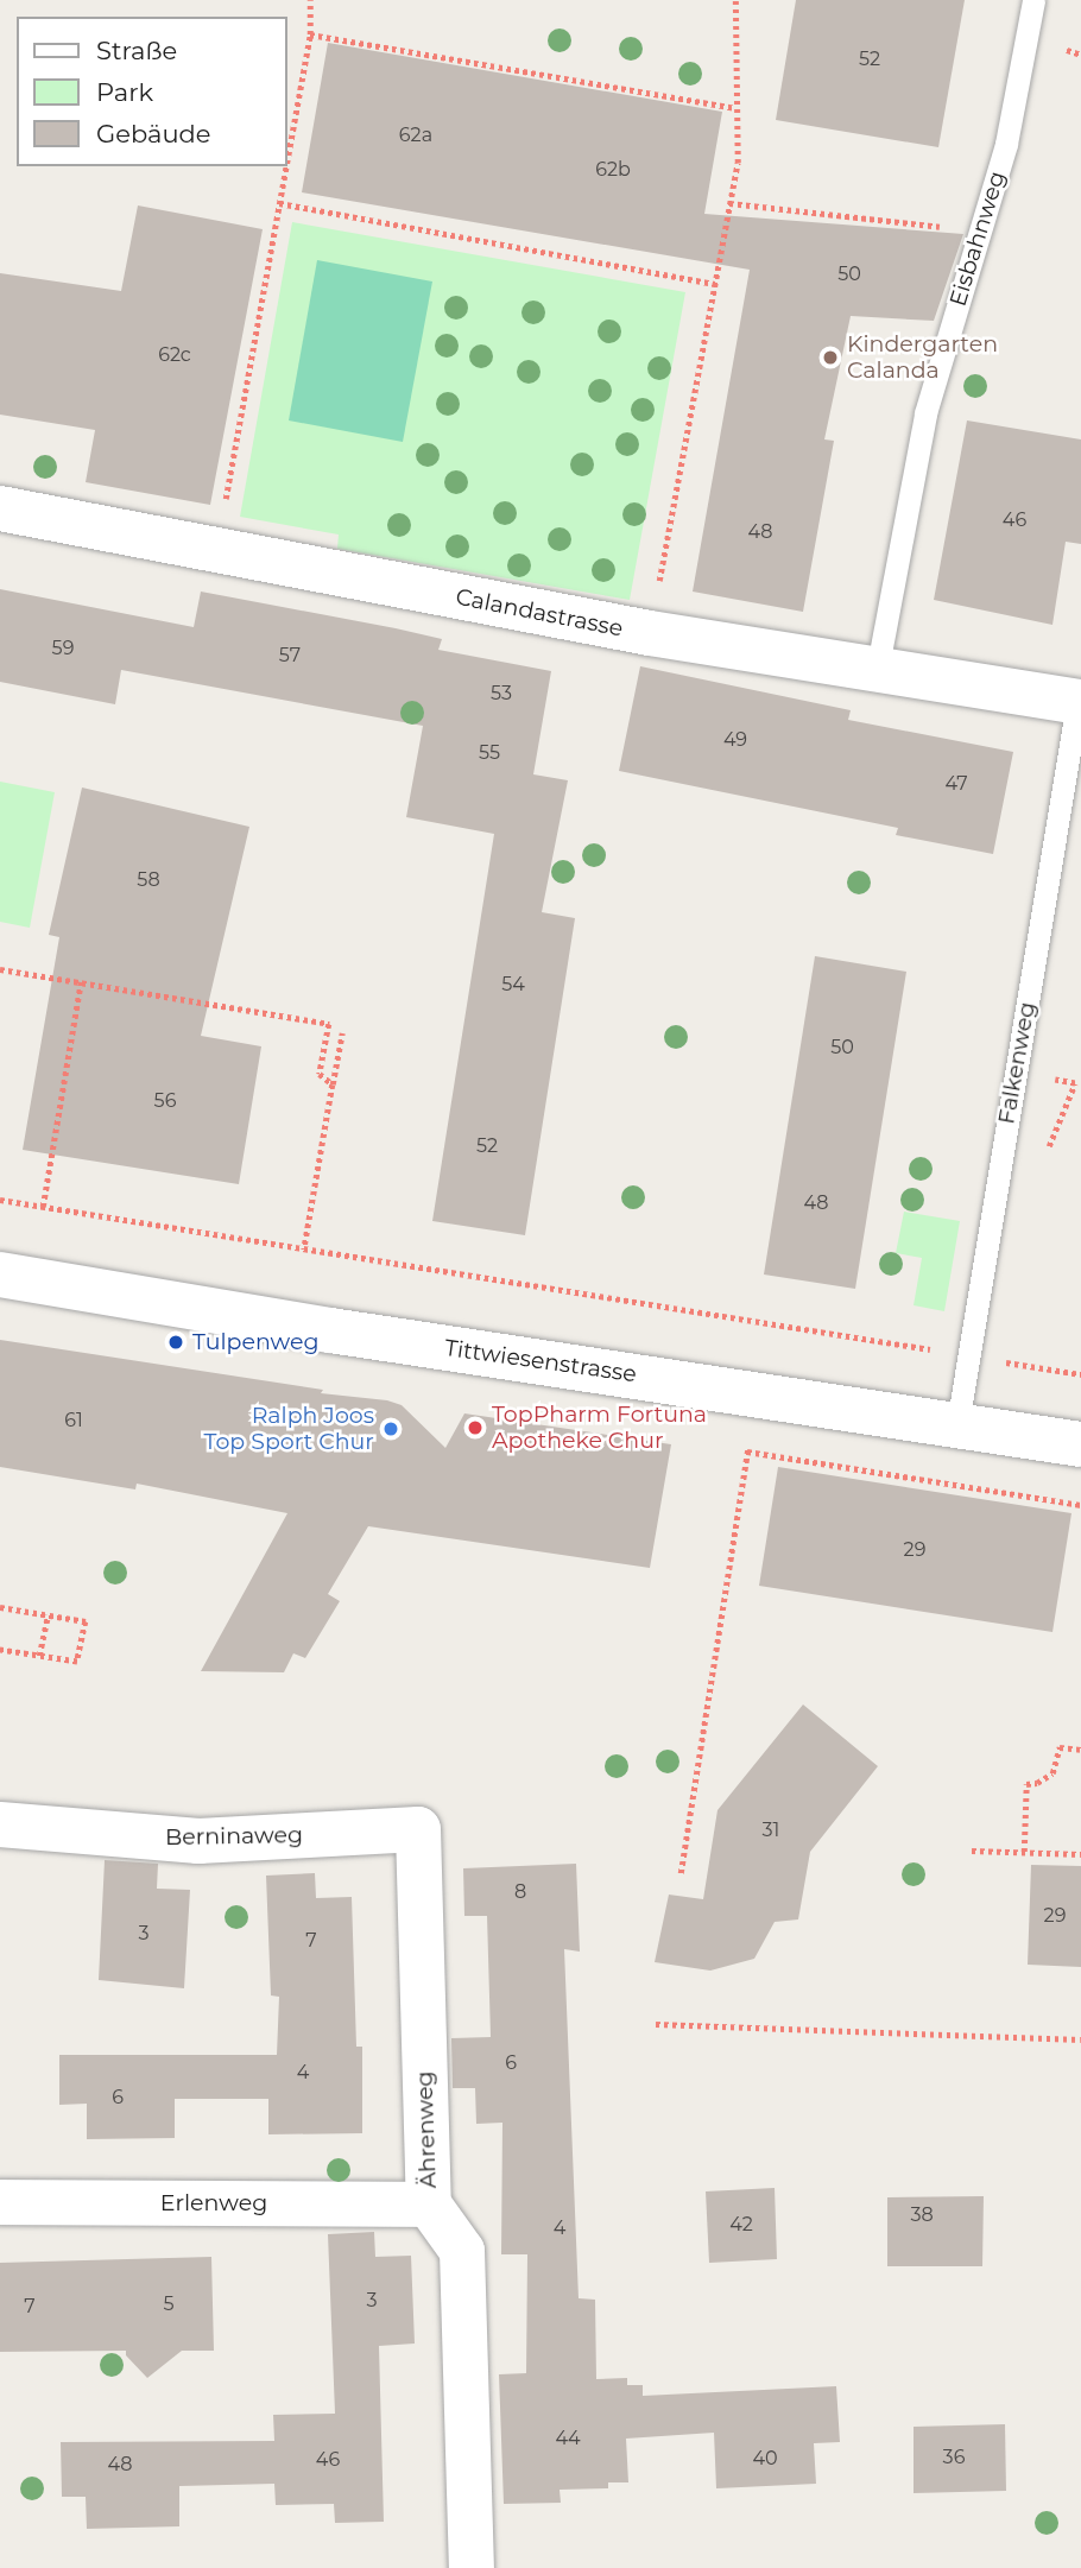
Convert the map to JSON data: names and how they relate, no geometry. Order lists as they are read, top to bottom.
{
  "streets": {
    "street": [
      "Calandastrasse",
      "Tittwiesenstrasse",
      "Berninaweg",
      "Ährenweg",
      "Erlenweg"
    ],
    "lane": ["Eisbahnweg", "Falkenweg"]
  },
  "crossings": [
    ["Eisbahnweg", "Calandastrasse"],
    ["Calandastrasse", "Falkenweg"],
    ["Falkenweg", "Tittwiesenstrasse"],
    ["Berninaweg", "Ährenweg"],
    ["Ährenweg", "Erlenweg"]
  ],
  "places": [
    "Kindergarten Calanda",
    "Tulpenweg",
    "TopPharm Fortuna Apotheke Chur",
    "Ralph Joos Top Sport Chur"
  ],
  "house_numbers": [
    "52",
    "62a",
    "62b",
    "50",
    "62c",
    "46",
    "48",
    "59",
    "57",
    "53",
    "49",
    "55",
    "47",
    "58",
    "54",
    "50",
    "56",
    "52",
    "48",
    "61",
    "29",
    "31",
    "8",
    "29",
    "3",
    "7",
    "6",
    "4",
    "6",
    "38",
    "42",
    "4",
    "3",
    "5",
    "7",
    "44",
    "36",
    "40",
    "46",
    "48"
  ],
  "legend": ["Straße", "Park", "Gebäude"]
}
